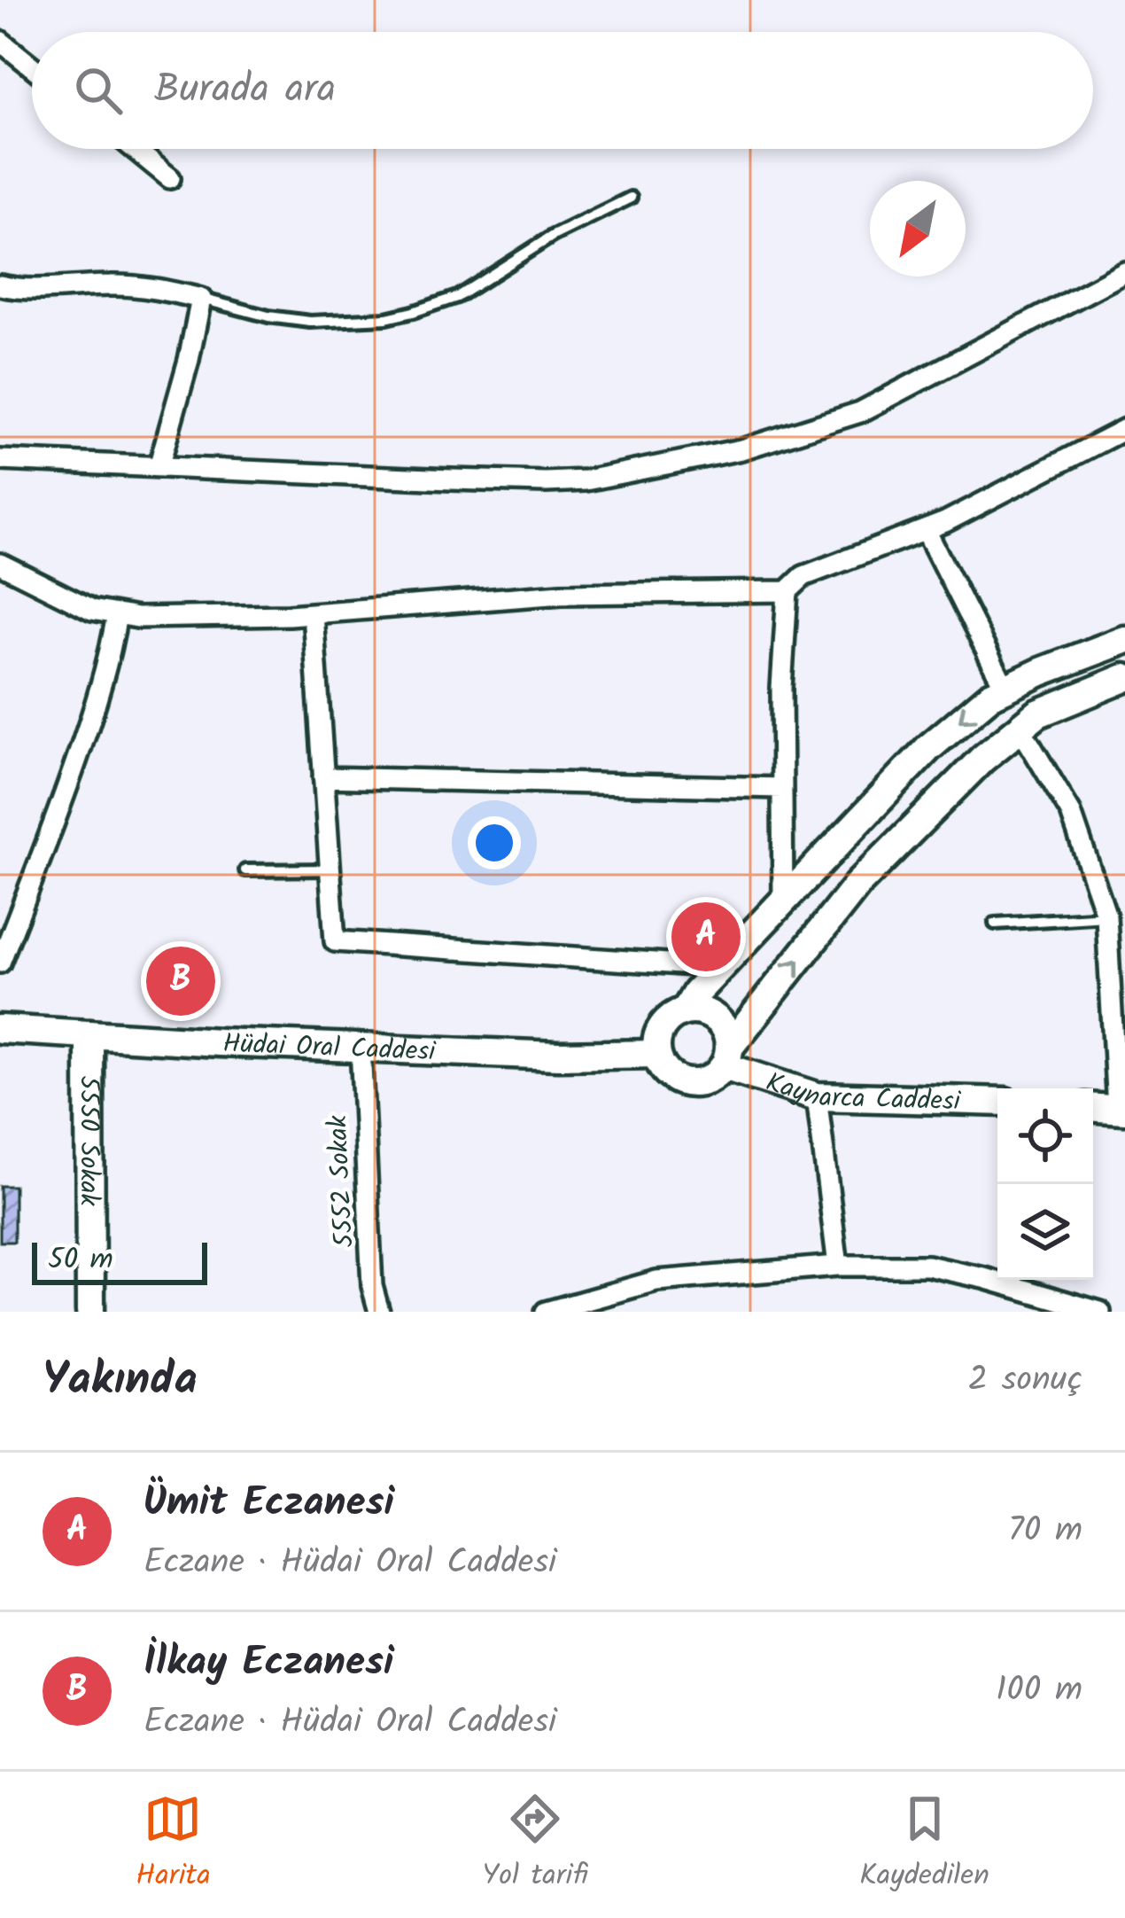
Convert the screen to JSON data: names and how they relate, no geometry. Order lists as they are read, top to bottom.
{
  "streets": {
    "street": [
      "Hüdai Oral Caddesi",
      "Kaynarca Caddesi",
      "5550 Sokak",
      "5552 Sokak"
    ]
  },
  "crossings": [
    ["Hüdai Oral Caddesi", "Kaynarca Caddesi"],
    ["Hüdai Oral Caddesi", "5550 Sokak"],
    ["Hüdai Oral Caddesi", "5552 Sokak"]
  ],
  "scale_bar": "50 m",
  "north": "bottom left",
  "page": {
    "search": "Burada ara",
    "pins": ["A", "B"],
    "scale": "50 m",
    "heading": ["Yakında", "2 sonuç"],
    "list": [
      {
        "mark": "A",
        "name": "Ümit Eczanesi",
        "note": "Eczane · Hüdai Oral Caddesi",
        "value": "70 m"
      },
      {
        "mark": "B",
        "name": "İlkay Eczanesi",
        "note": "Eczane · Hüdai Oral Caddesi",
        "value": "100 m"
      }
    ],
    "nav": ["Harita", "Yol tarifi", "Kaydedilen"]
  }
}
